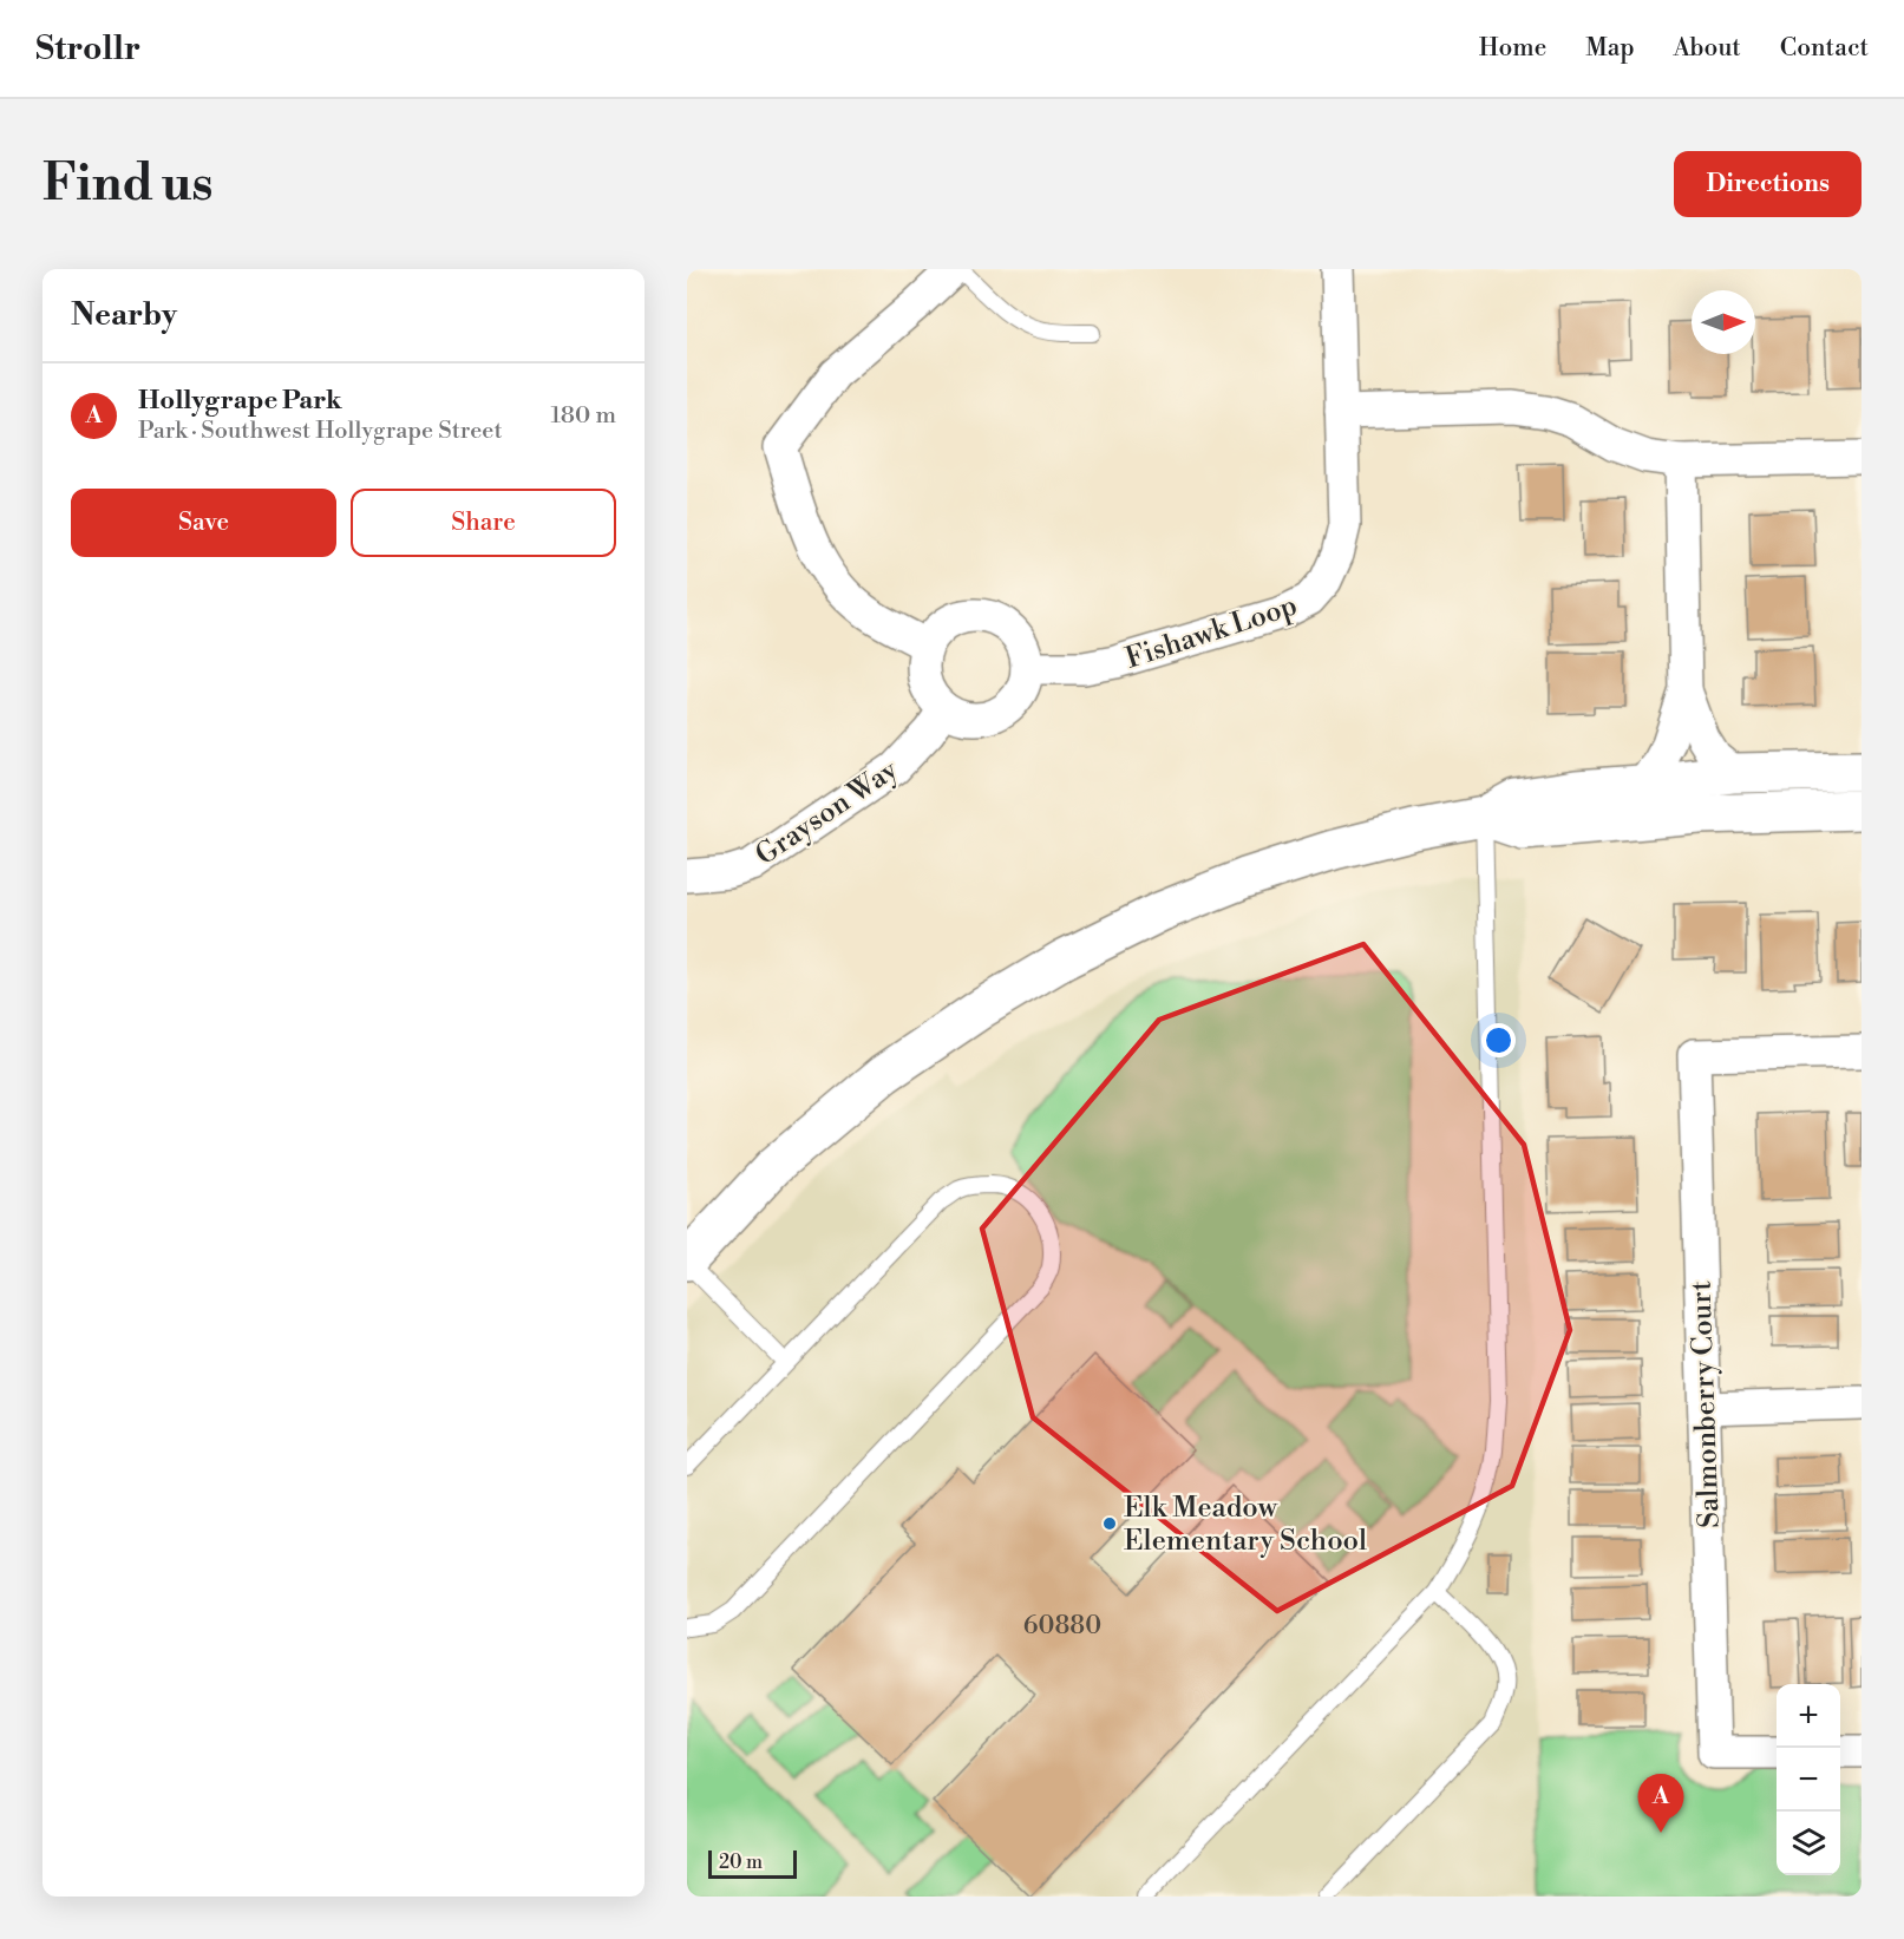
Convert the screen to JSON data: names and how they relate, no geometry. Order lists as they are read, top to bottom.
{
  "streets": {
    "street": ["Fishawk Loop", "Grayson Way", "Salmonberry Court"]
  },
  "crossings": [
    ["Fishawk Loop", "Grayson Way"]
  ],
  "places": ["Elk Meadow Elementary School"],
  "house_numbers": ["60880"],
  "scale_bar": "20 m",
  "north": "right",
  "page": {
    "header": "Strollr",
    "nav": [
      "Home",
      "Map",
      "About",
      "Contact"
    ],
    "buttons": [
      "Directions",
      ["Save", "Share"]
    ],
    "title": "Find us",
    "heading": "Nearby",
    "list": [
      {
        "mark": "A",
        "name": "Hollygrape Park",
        "note": "Park · Southwest Hollygrape Street",
        "value": "180 m"
      }
    ],
    "map_buttons": ["+", "−"],
    "pins": "A",
    "scale": "20 m"
  }
}
